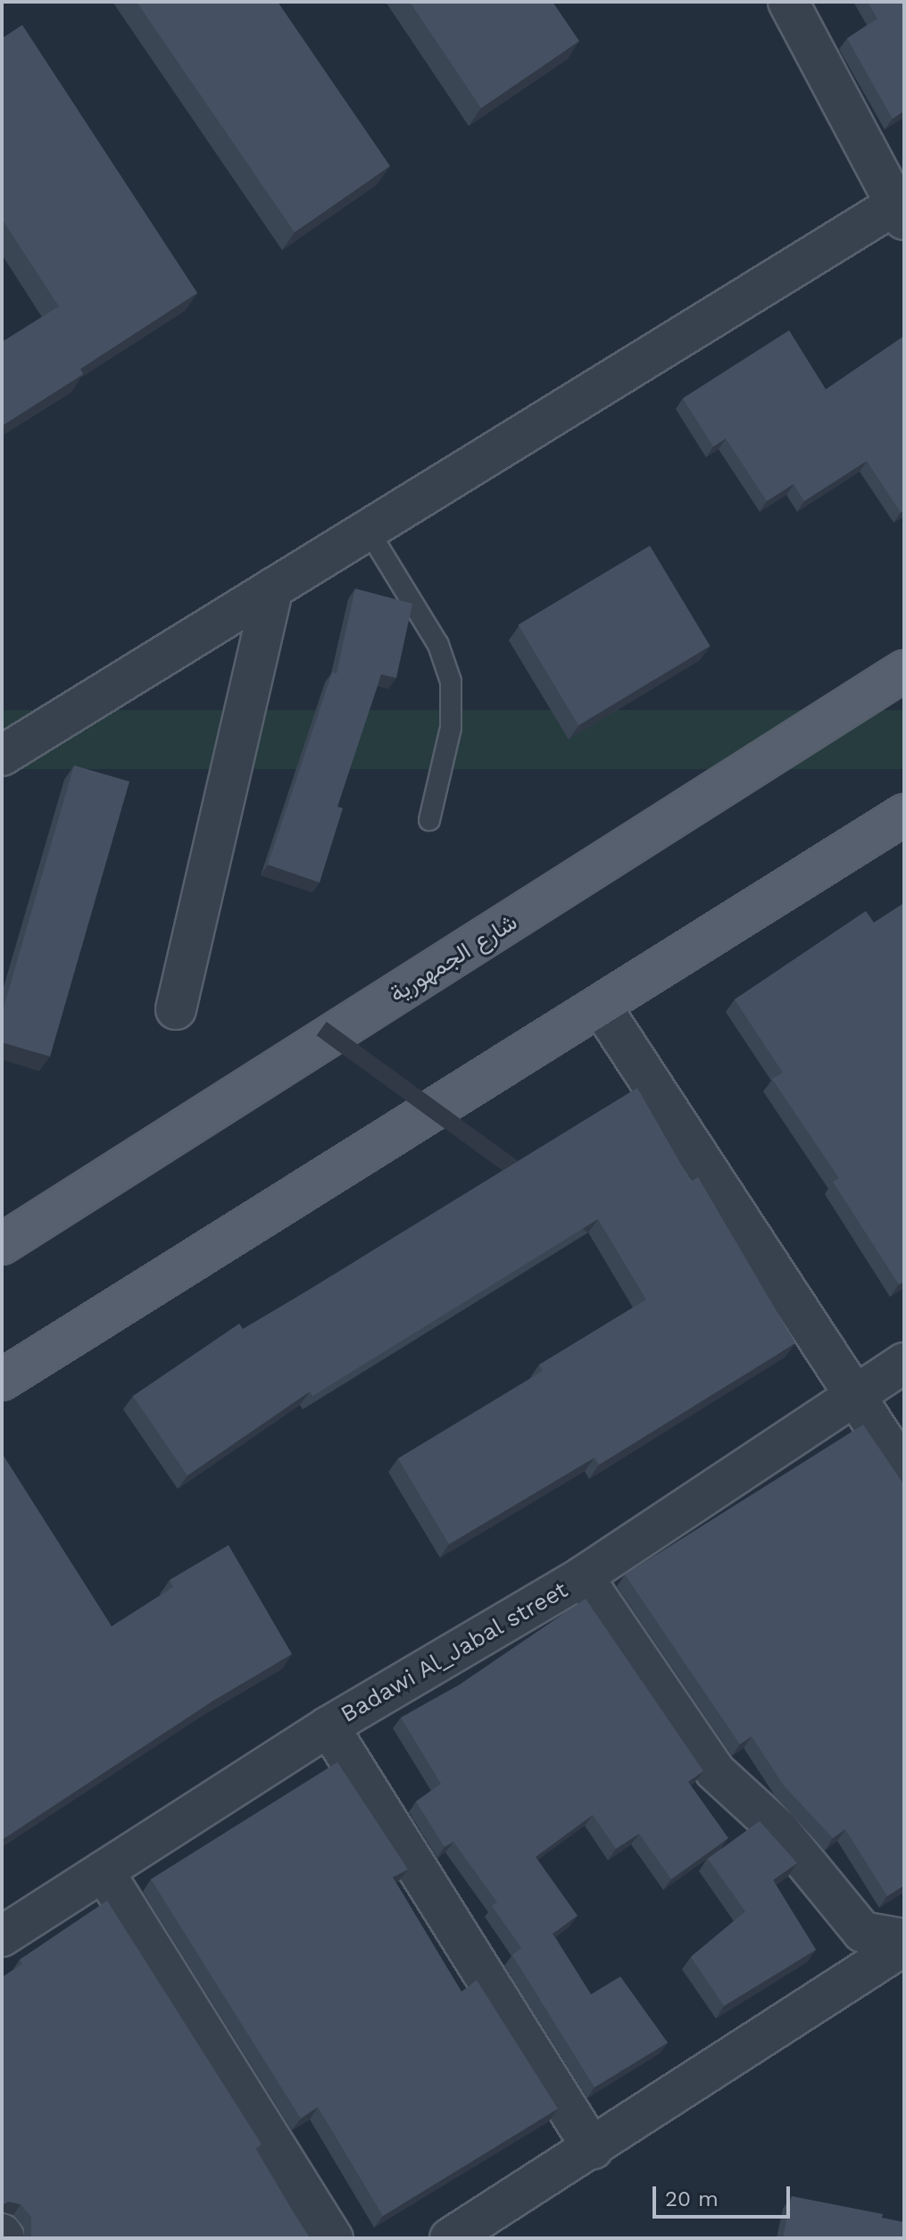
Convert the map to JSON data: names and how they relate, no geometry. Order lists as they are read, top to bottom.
{
  "streets": {
    "main road": ["شارع الجمهورية"],
    "street": ["Badawi Al_Jabal street"]
  },
  "scale_bar": "20 m"
}
